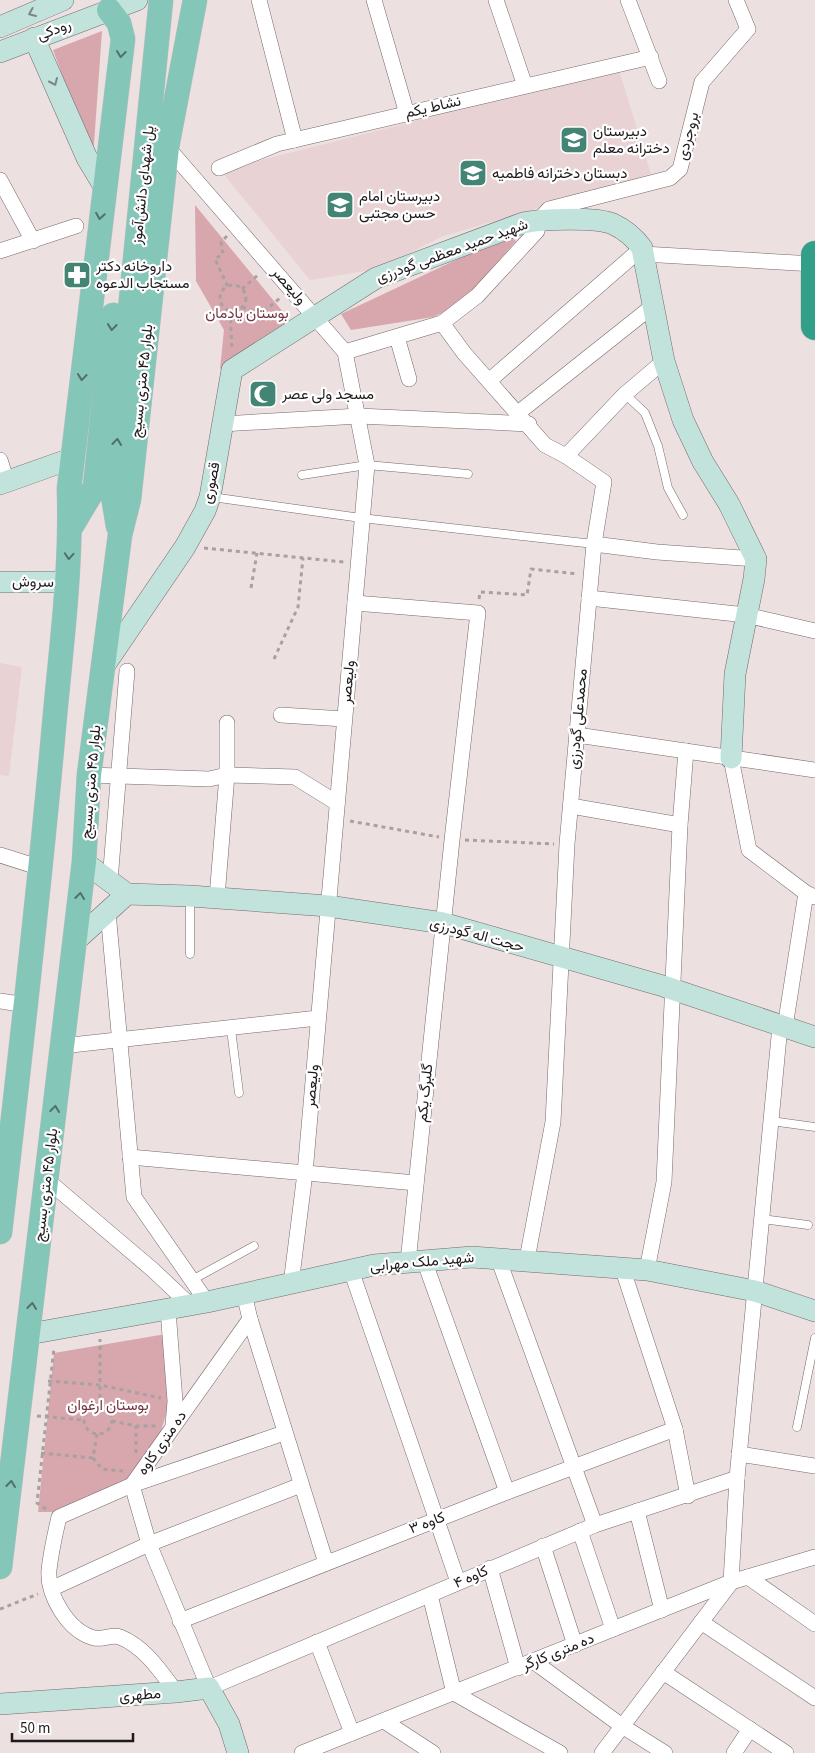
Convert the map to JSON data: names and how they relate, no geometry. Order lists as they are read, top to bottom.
{
  "streets": {
    "main road": ["پل شهدای دانش‌آموز", "بلوار ۴۵ متری بسیج"],
    "street": [
      "رودکی",
      "نشاط یکم",
      "بروجردی",
      "شهید حمید معظمی گودرزی",
      "ولیعصر",
      "قصوری",
      "سروش",
      "محمدعلی گودرزی",
      "حجت اله گودرزی",
      "گلبرگ یکم",
      "شهید ملک مهرابی",
      "ده متری کاوه",
      "کاوه ۳",
      "کاوه ۴",
      "ده متری کارگر",
      "مطهری"
    ]
  },
  "crossings": [
    ["بروجردی", "شهید حمید معظمی گودرزی"],
    ["شهید حمید معظمی گودرزی", "ولیعصر"],
    ["ولیعصر", "بلوار ۴۵ متری بسیج"],
    ["ولیعصر", "حجت اله گودرزی"],
    ["ولیعصر", "شهید ملک مهرابی"],
    ["بلوار ۴۵ متری بسیج", "قصوری"],
    ["بلوار ۴۵ متری بسیج", "شهید ملک مهرابی"],
    ["محمدعلی گودرزی", "حجت اله گودرزی"],
    ["محمدعلی گودرزی", "شهید ملک مهرابی"],
    ["حجت اله گودرزی", "گلبرگ یکم"],
    ["گلبرگ یکم", "شهید ملک مهرابی"],
    ["ده متری کاوه", "کاوه ۳"],
    ["ده متری کاوه", "کاوه ۴"],
    ["ده متری کاوه", "مطهری"],
    ["کاوه ۴", "مطهری"]
  ],
  "parks": ["بوستان یادمان", "بوستان ارغوان"],
  "places": {
    "school or university": ["دبیرستان دخترانه معلم", "دبستان دخترانه فاطمیه", "دبیرستان امام حسن مجتبی"],
    "pharmacy": ["داروخانه دکتر مستجاب الدعوه"],
    "mosque": ["مسجد ولی عصر"]
  },
  "scale_bar": "50 m"
}
